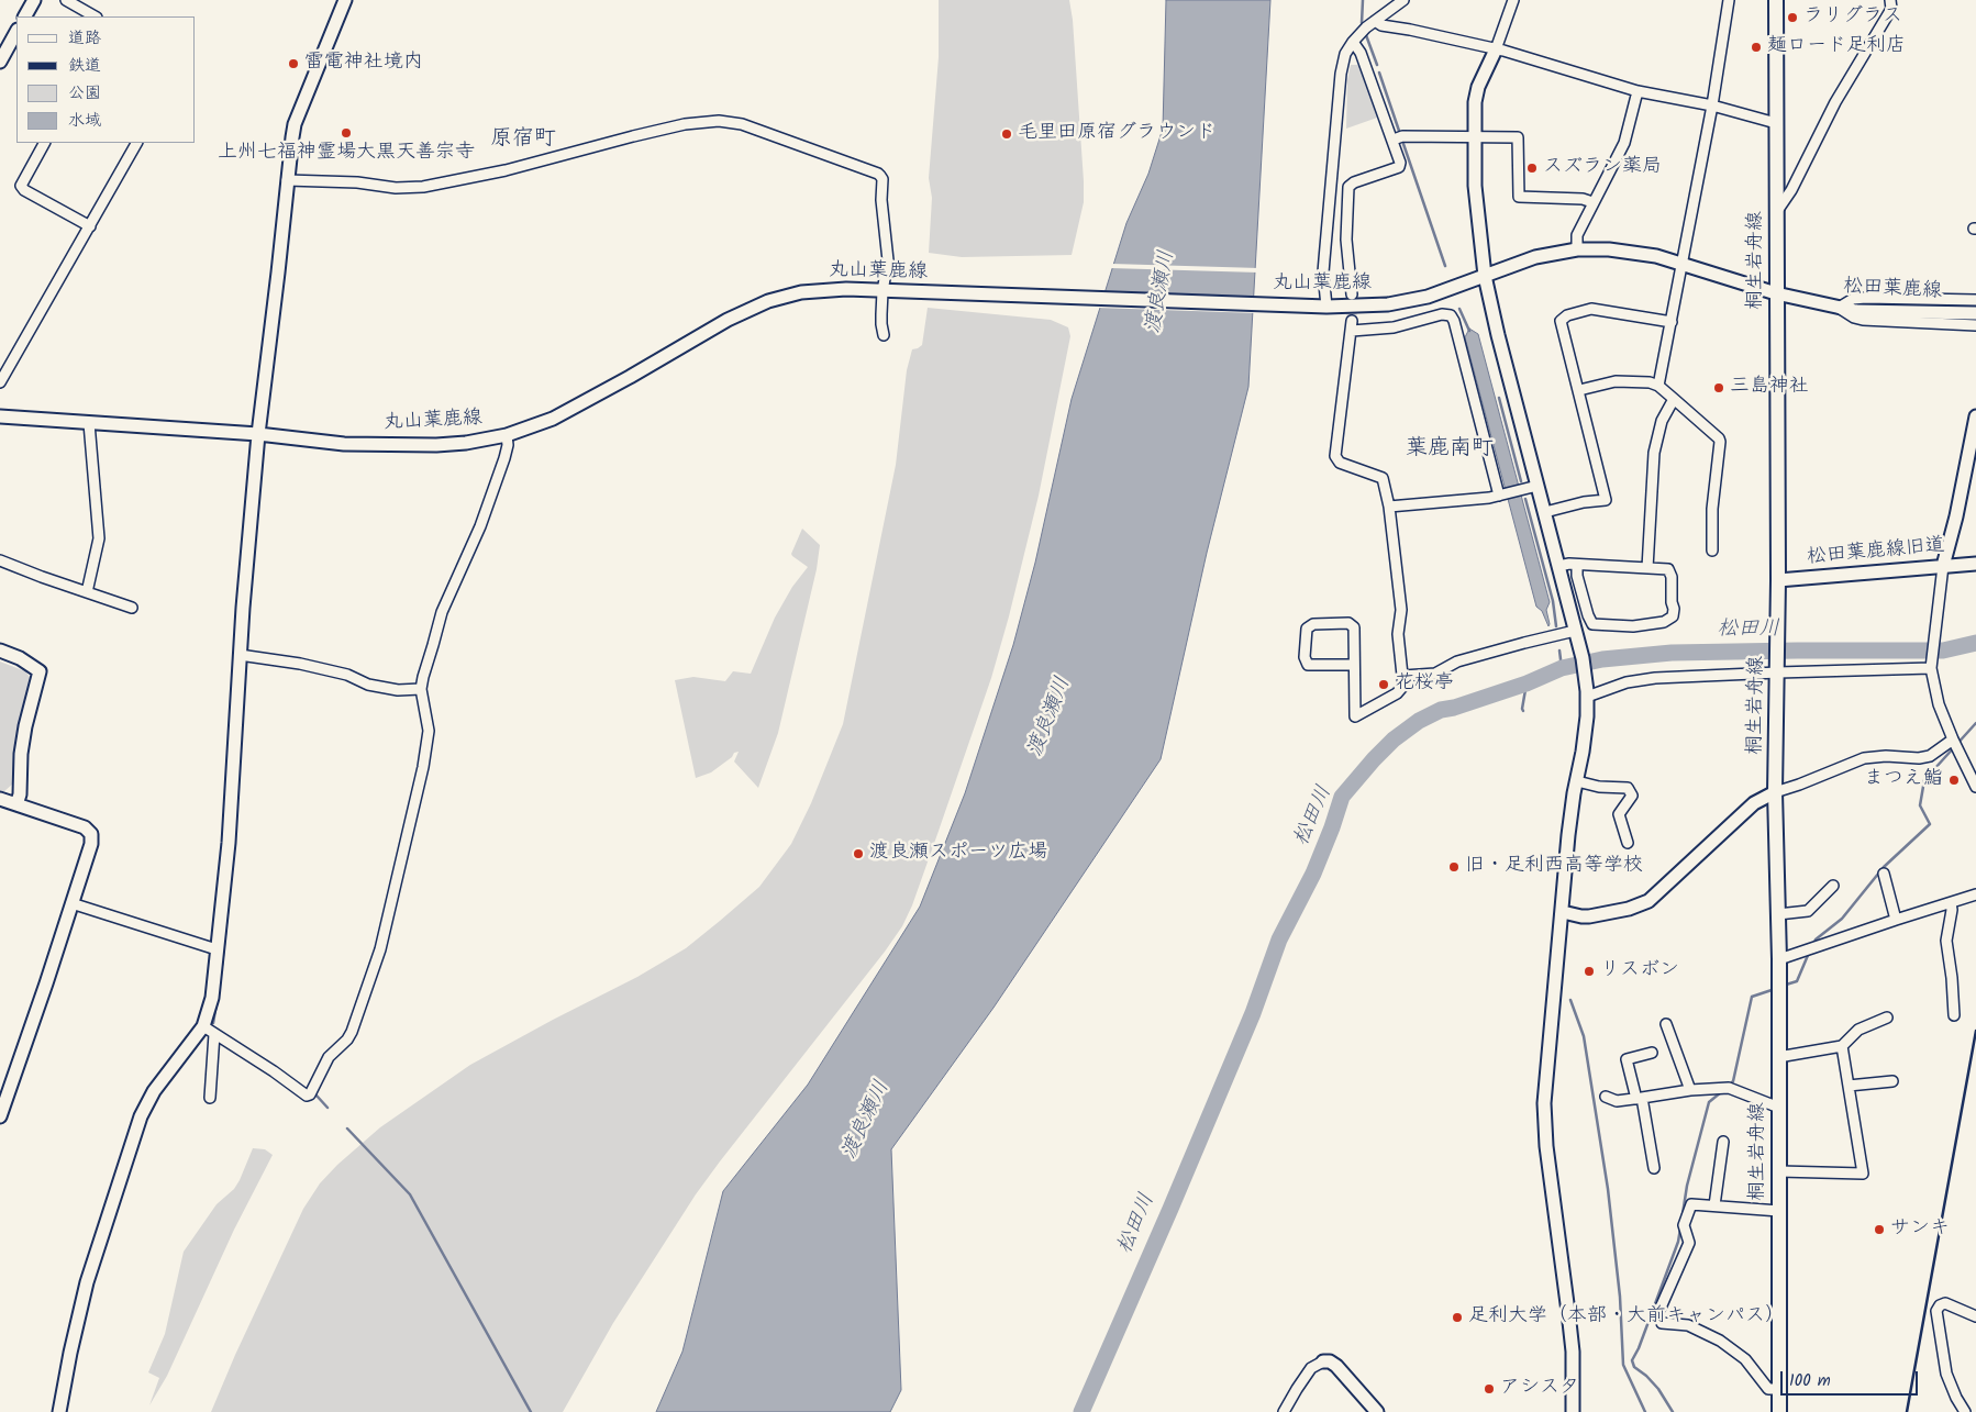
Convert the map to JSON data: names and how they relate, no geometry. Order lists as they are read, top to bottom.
{
  "streets": {
    "main road": ["桐生岩舟線"],
    "street": ["丸山葉鹿線", "松田葉鹿線", "松田葉鹿線旧道"]
  },
  "crossings": [
    ["桐生岩舟線", "丸山葉鹿線"],
    ["桐生岩舟線", "松田葉鹿線"],
    ["桐生岩舟線", "松田葉鹿線旧道"],
    ["丸山葉鹿線", "松田葉鹿線"]
  ],
  "districts": ["原宿町", "葉鹿南町"],
  "water": ["渡良瀬川", "松田川"],
  "places": [
    "ラリグラス",
    "麺ロード足利店",
    "雷電神社境内",
    "上州七福神霊場大黒天善宗寺",
    "毛里田原宿グラウンド",
    "スズラン薬局",
    "三島神社",
    "花桜亭",
    "まつえ鮨",
    "渡良瀬スポーツ広場",
    "旧・足利西高等学校",
    "リスボン",
    "サンキ",
    "足利大学（本部・大前キャンパス）",
    "アシスタ"
  ],
  "legend": [
    "道路",
    "鉄道",
    "公園",
    "水域"
  ],
  "scale_bar": "100 m"
}
